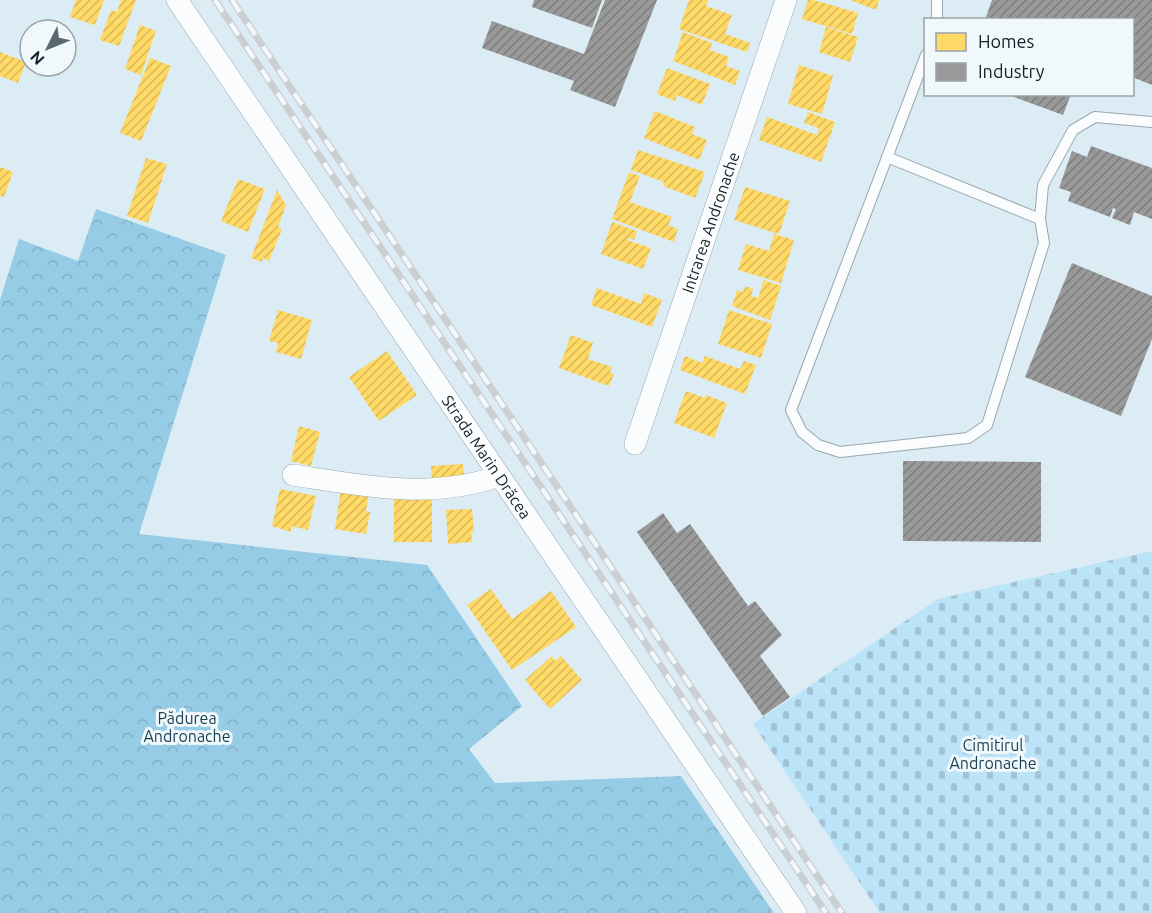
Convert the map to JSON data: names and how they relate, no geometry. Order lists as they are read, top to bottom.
{
  "streets": {
    "street": ["Intrarea Andronache", "Strada Marin Drăcea"]
  },
  "parks": ["Pădurea Andronache", "Cimitirul Andronache"],
  "legend": ["Homes", "Industry"],
  "north": "bottom left"
}
